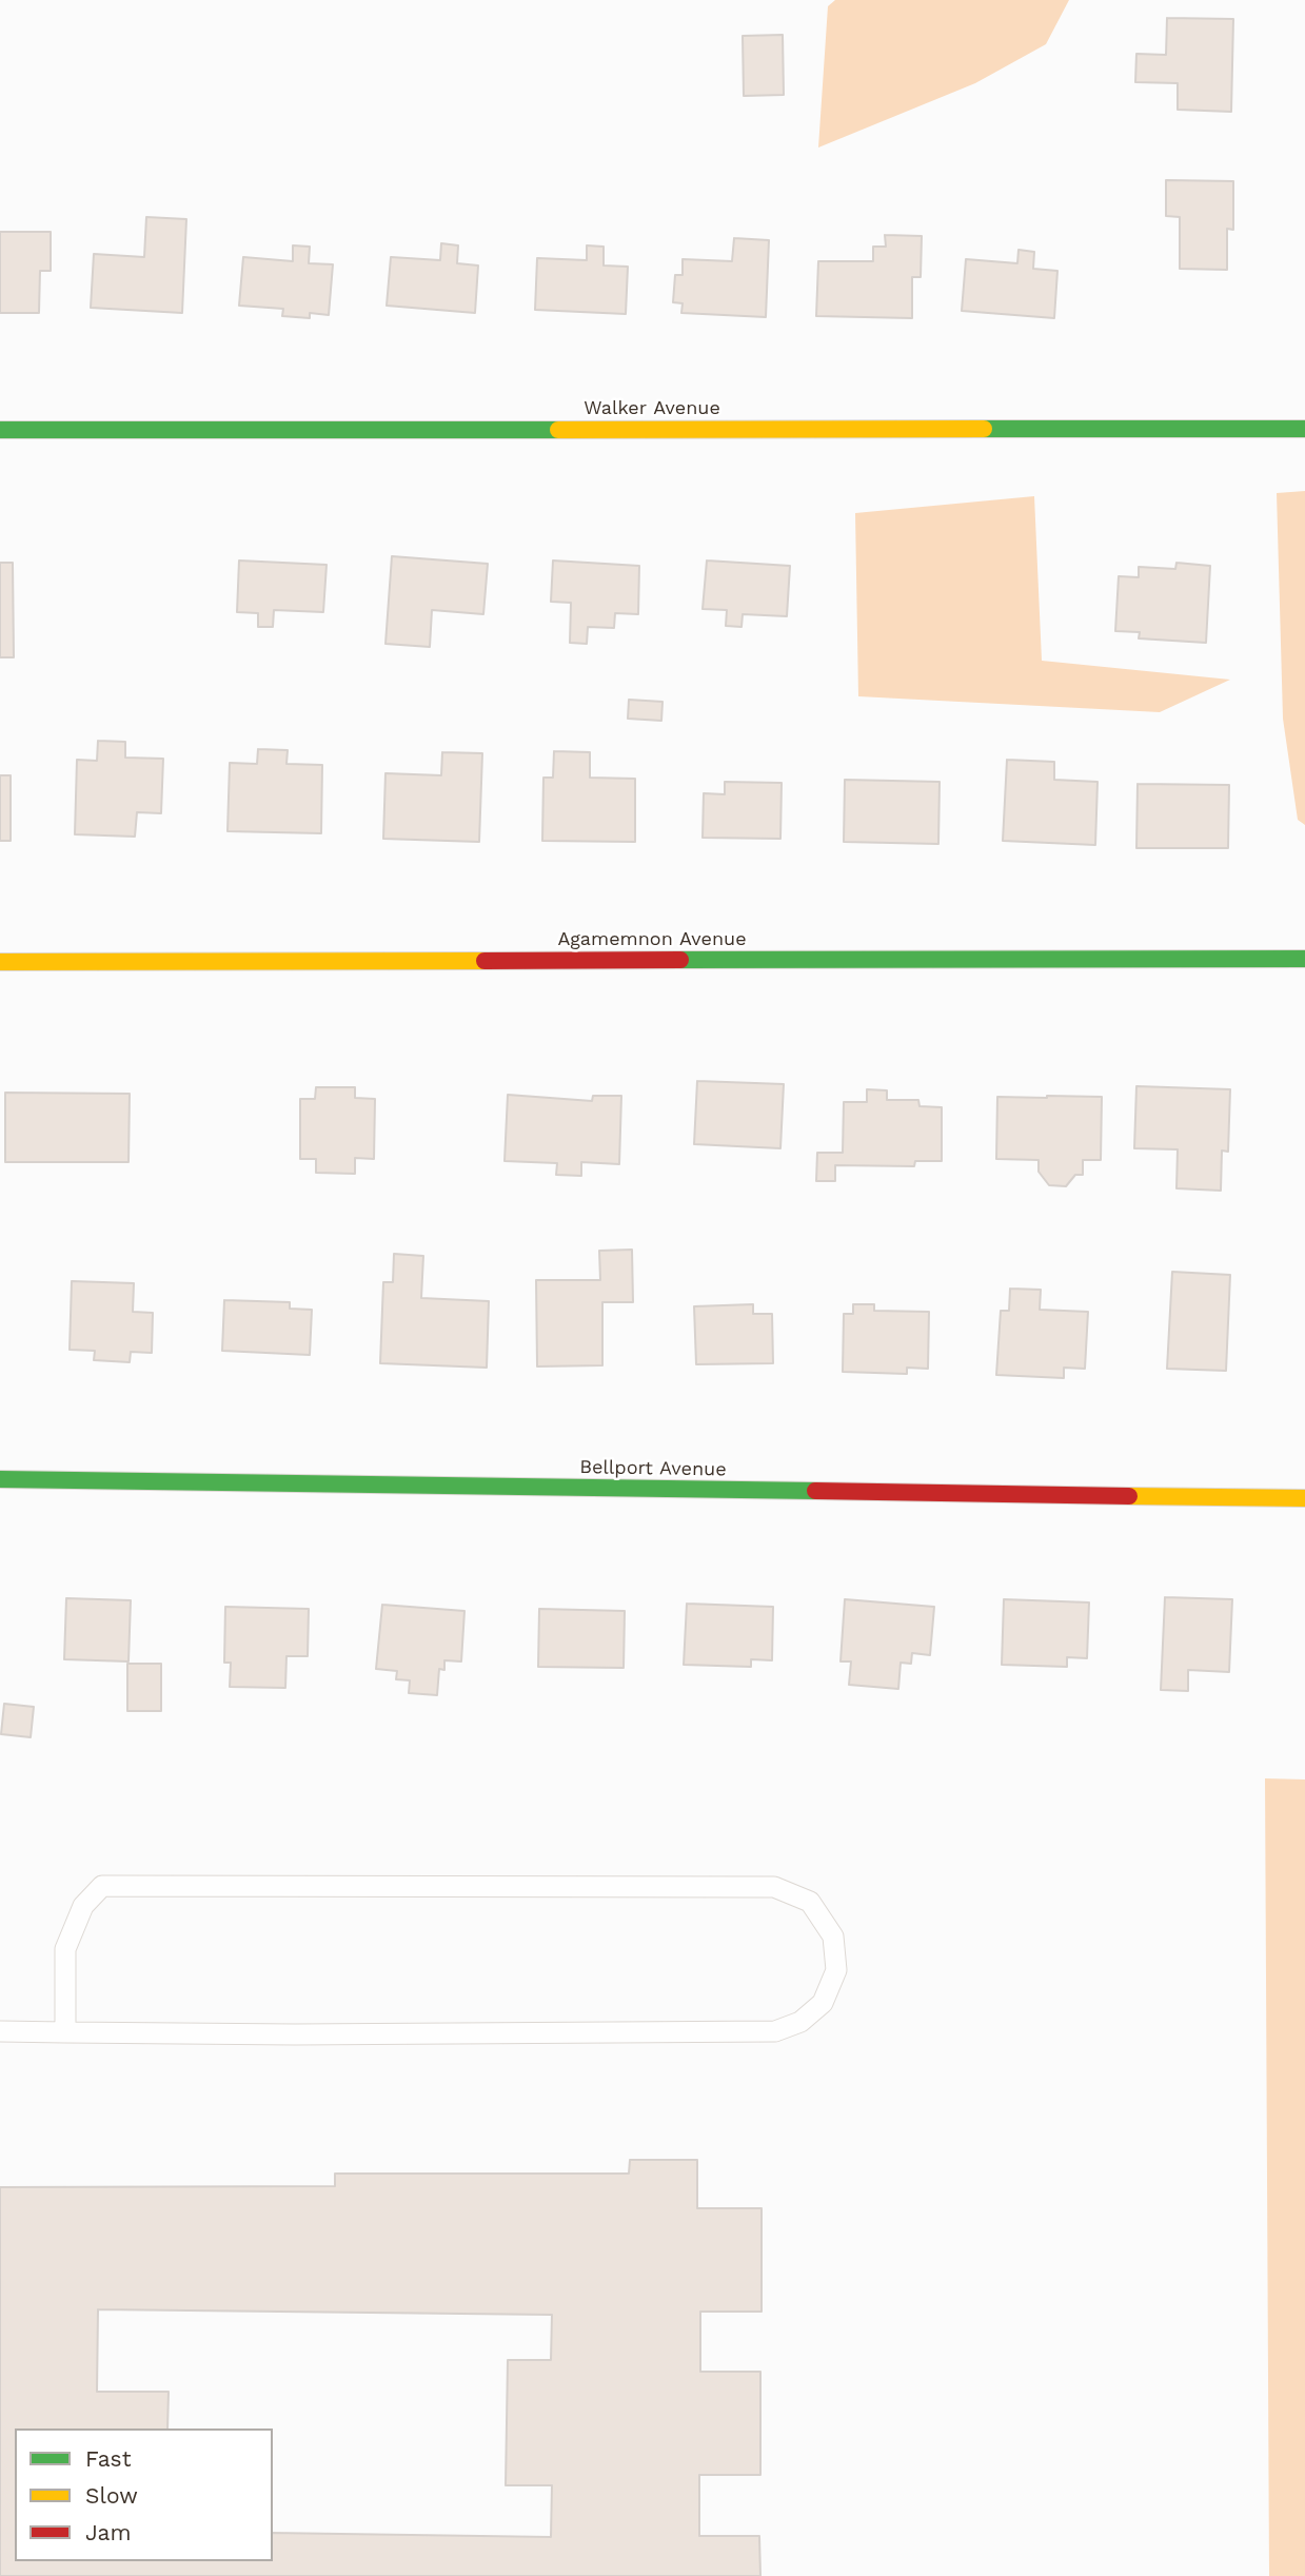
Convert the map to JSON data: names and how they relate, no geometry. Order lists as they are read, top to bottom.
{
  "streets": {
    "street": ["Walker Avenue", "Agamemnon Avenue", "Bellport Avenue"]
  },
  "legend": ["Fast", "Slow", "Jam"]
}
